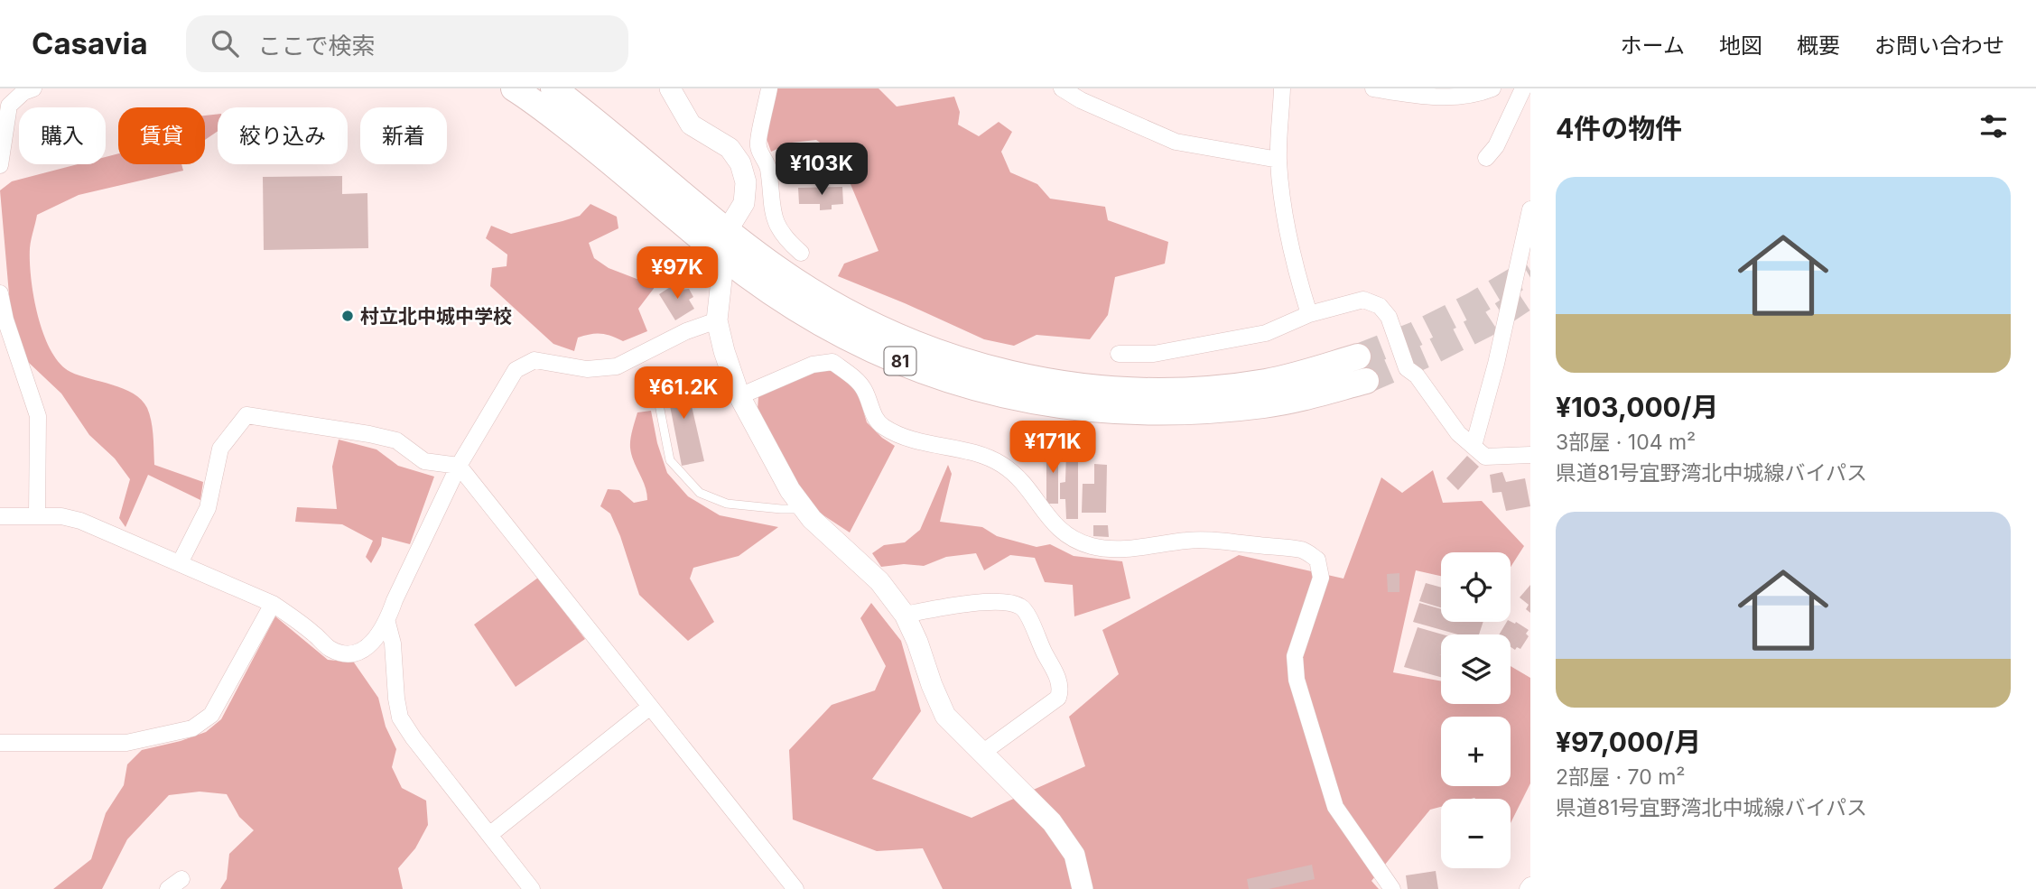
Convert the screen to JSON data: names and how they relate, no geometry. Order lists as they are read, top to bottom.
{
  "streets": {
    "main road": ["81"]
  },
  "places": ["村立北中城中学校"],
  "page": {
    "header": "Casavia",
    "search": "ここで検索",
    "nav": [
      "ホーム",
      "地図",
      "概要",
      "お問い合わせ"
    ],
    "heading": "4件の物件",
    "chip": [
      "購入",
      "賃貸",
      "絞り込み",
      "新着"
    ],
    "price": [
      "¥103K",
      "¥97K",
      "¥61.2K",
      "¥171K"
    ],
    "list": [
      {
        "name": "¥103,000/月",
        "note": "3部屋 · 104 m² · 県道81号宜野湾北中城線バイパス"
      },
      {
        "name": "¥97,000/月",
        "note": "2部屋 · 70 m² · 県道81号宜野湾北中城線バイパス"
      }
    ],
    "map_buttons": ["+", "−"]
  }
}
